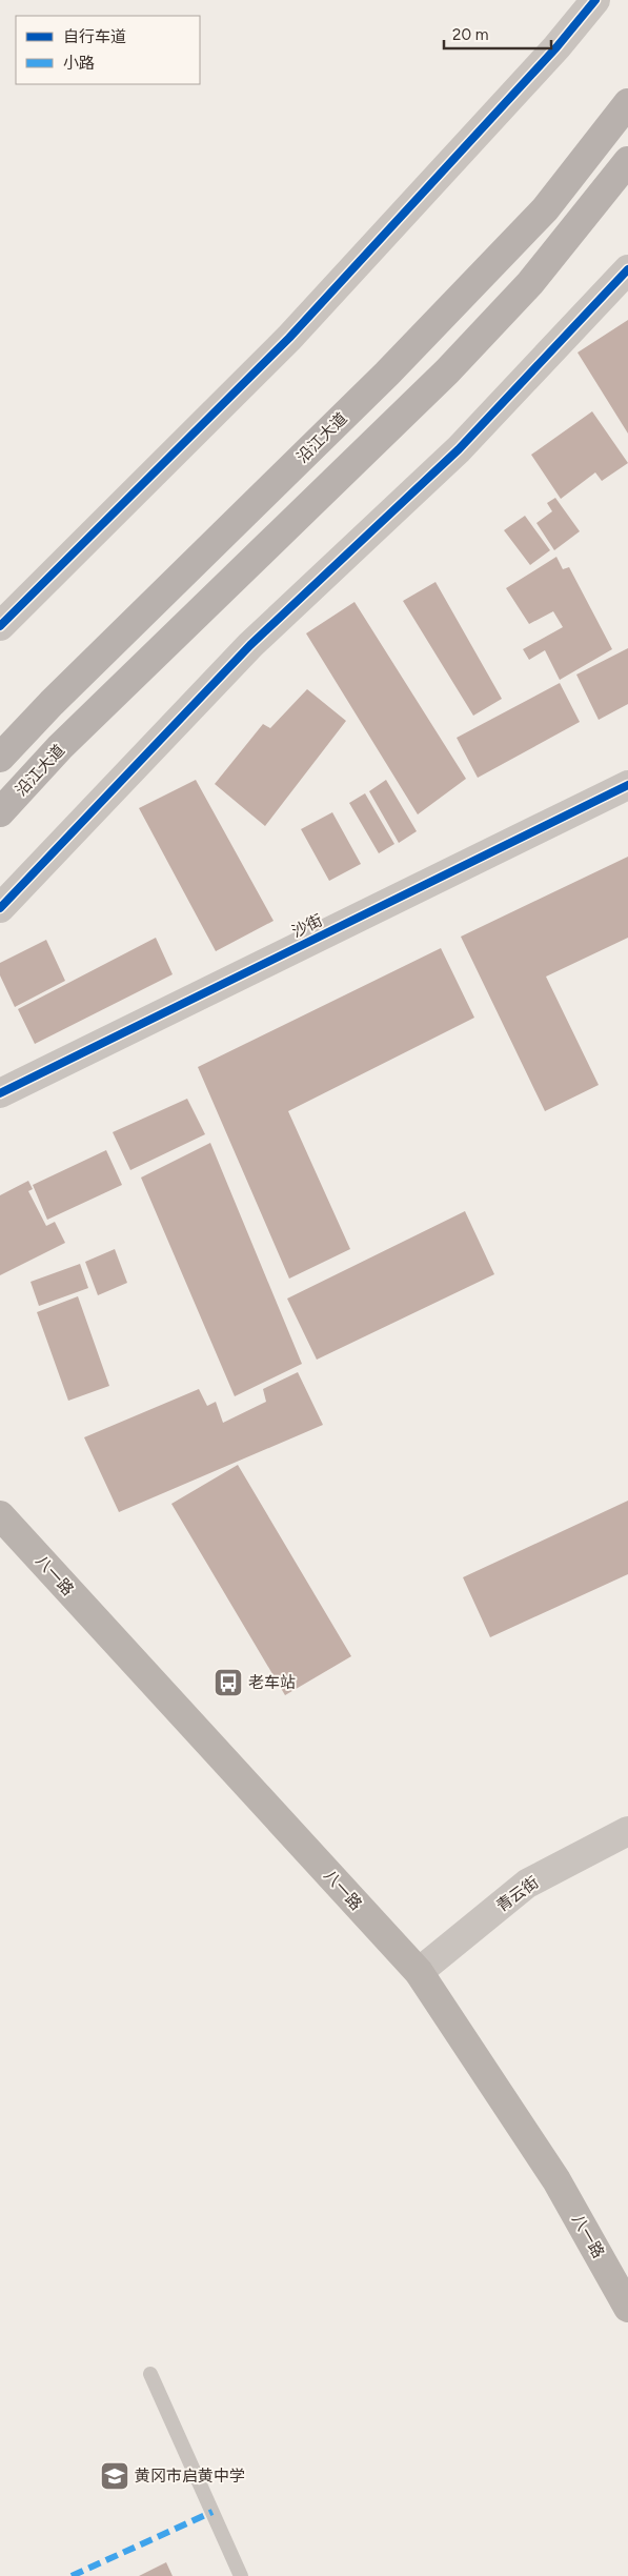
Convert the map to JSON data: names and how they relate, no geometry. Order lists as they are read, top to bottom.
{
  "streets": {
    "main road": ["沿江大道", "八一路"],
    "street": ["沙街", "青云街"]
  },
  "crossings": [
    ["八一路", "青云街"]
  ],
  "places": {
    "bus stop": ["老车站"],
    "school or university": ["黄冈市启黄中学"]
  },
  "legend": ["自行车道", "小路"],
  "scale_bar": "20 m"
}
